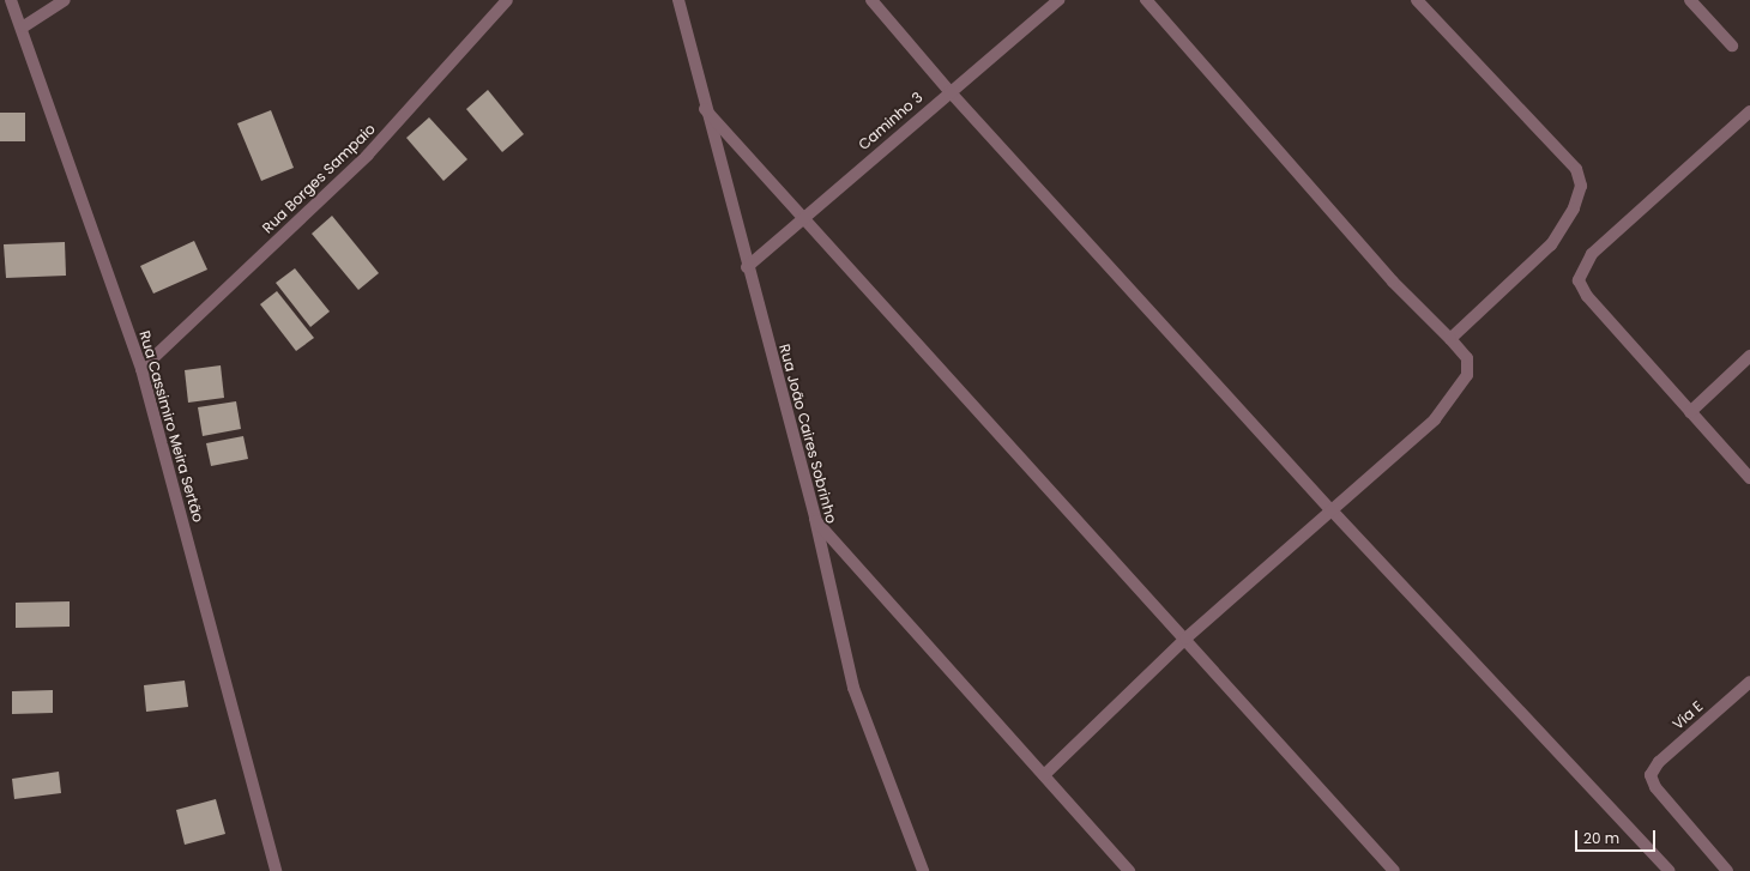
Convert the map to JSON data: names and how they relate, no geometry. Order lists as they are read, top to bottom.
{
  "streets": {
    "street": [
      "Caminho 3",
      "Rua Borges Sampaio",
      "Rua Cassimiro Meira Sertão",
      "Rua João Caires Sobrinho",
      "Via E"
    ]
  },
  "crossings": [
    ["Caminho 3", "Rua João Caires Sobrinho"],
    ["Rua Borges Sampaio", "Rua Cassimiro Meira Sertão"]
  ],
  "scale_bar": "20 m"
}
